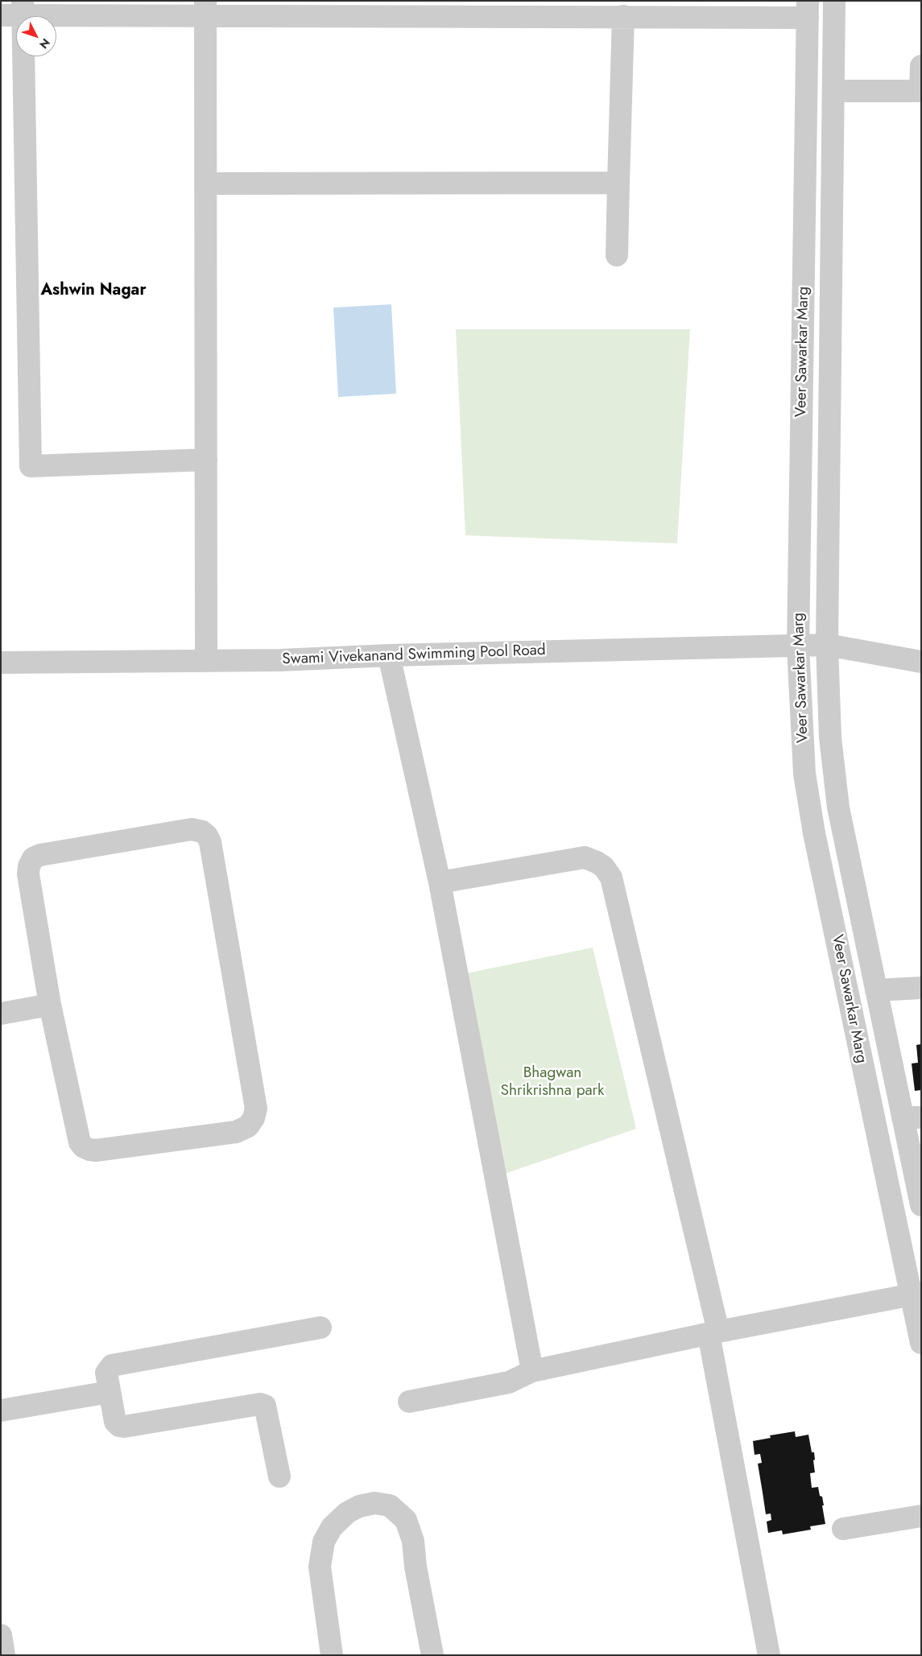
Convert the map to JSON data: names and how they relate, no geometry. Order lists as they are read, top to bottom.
{
  "streets": {
    "street": ["Veer Sawarkar Marg", "Swami Vivekanand Swimming Pool Road"]
  },
  "crossings": [
    ["Veer Sawarkar Marg", "Swami Vivekanand Swimming Pool Road"]
  ],
  "districts": ["Ashwin Nagar"],
  "parks": ["Bhagwan Shrikrishna park"],
  "north": "bottom right"
}
